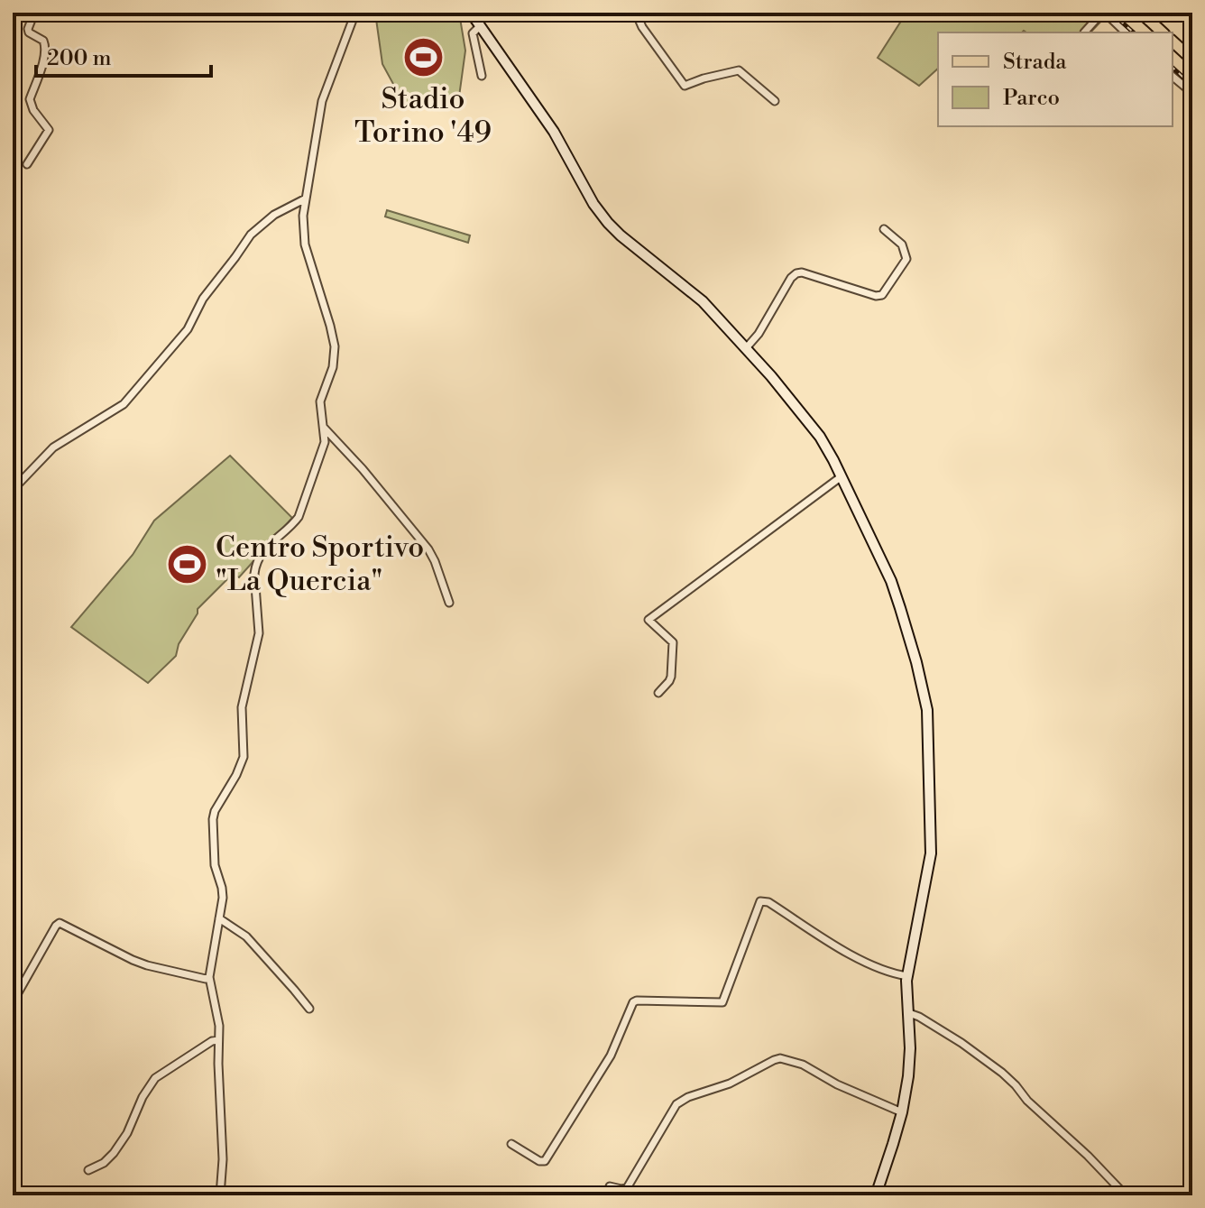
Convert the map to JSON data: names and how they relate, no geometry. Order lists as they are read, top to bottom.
{
  "places": {
    "sports": ["Stadio Torino '49", "Centro Sportivo \"La Quercia\""]
  },
  "legend": ["Strada", "Parco"],
  "scale_bar": "200 m"
}
